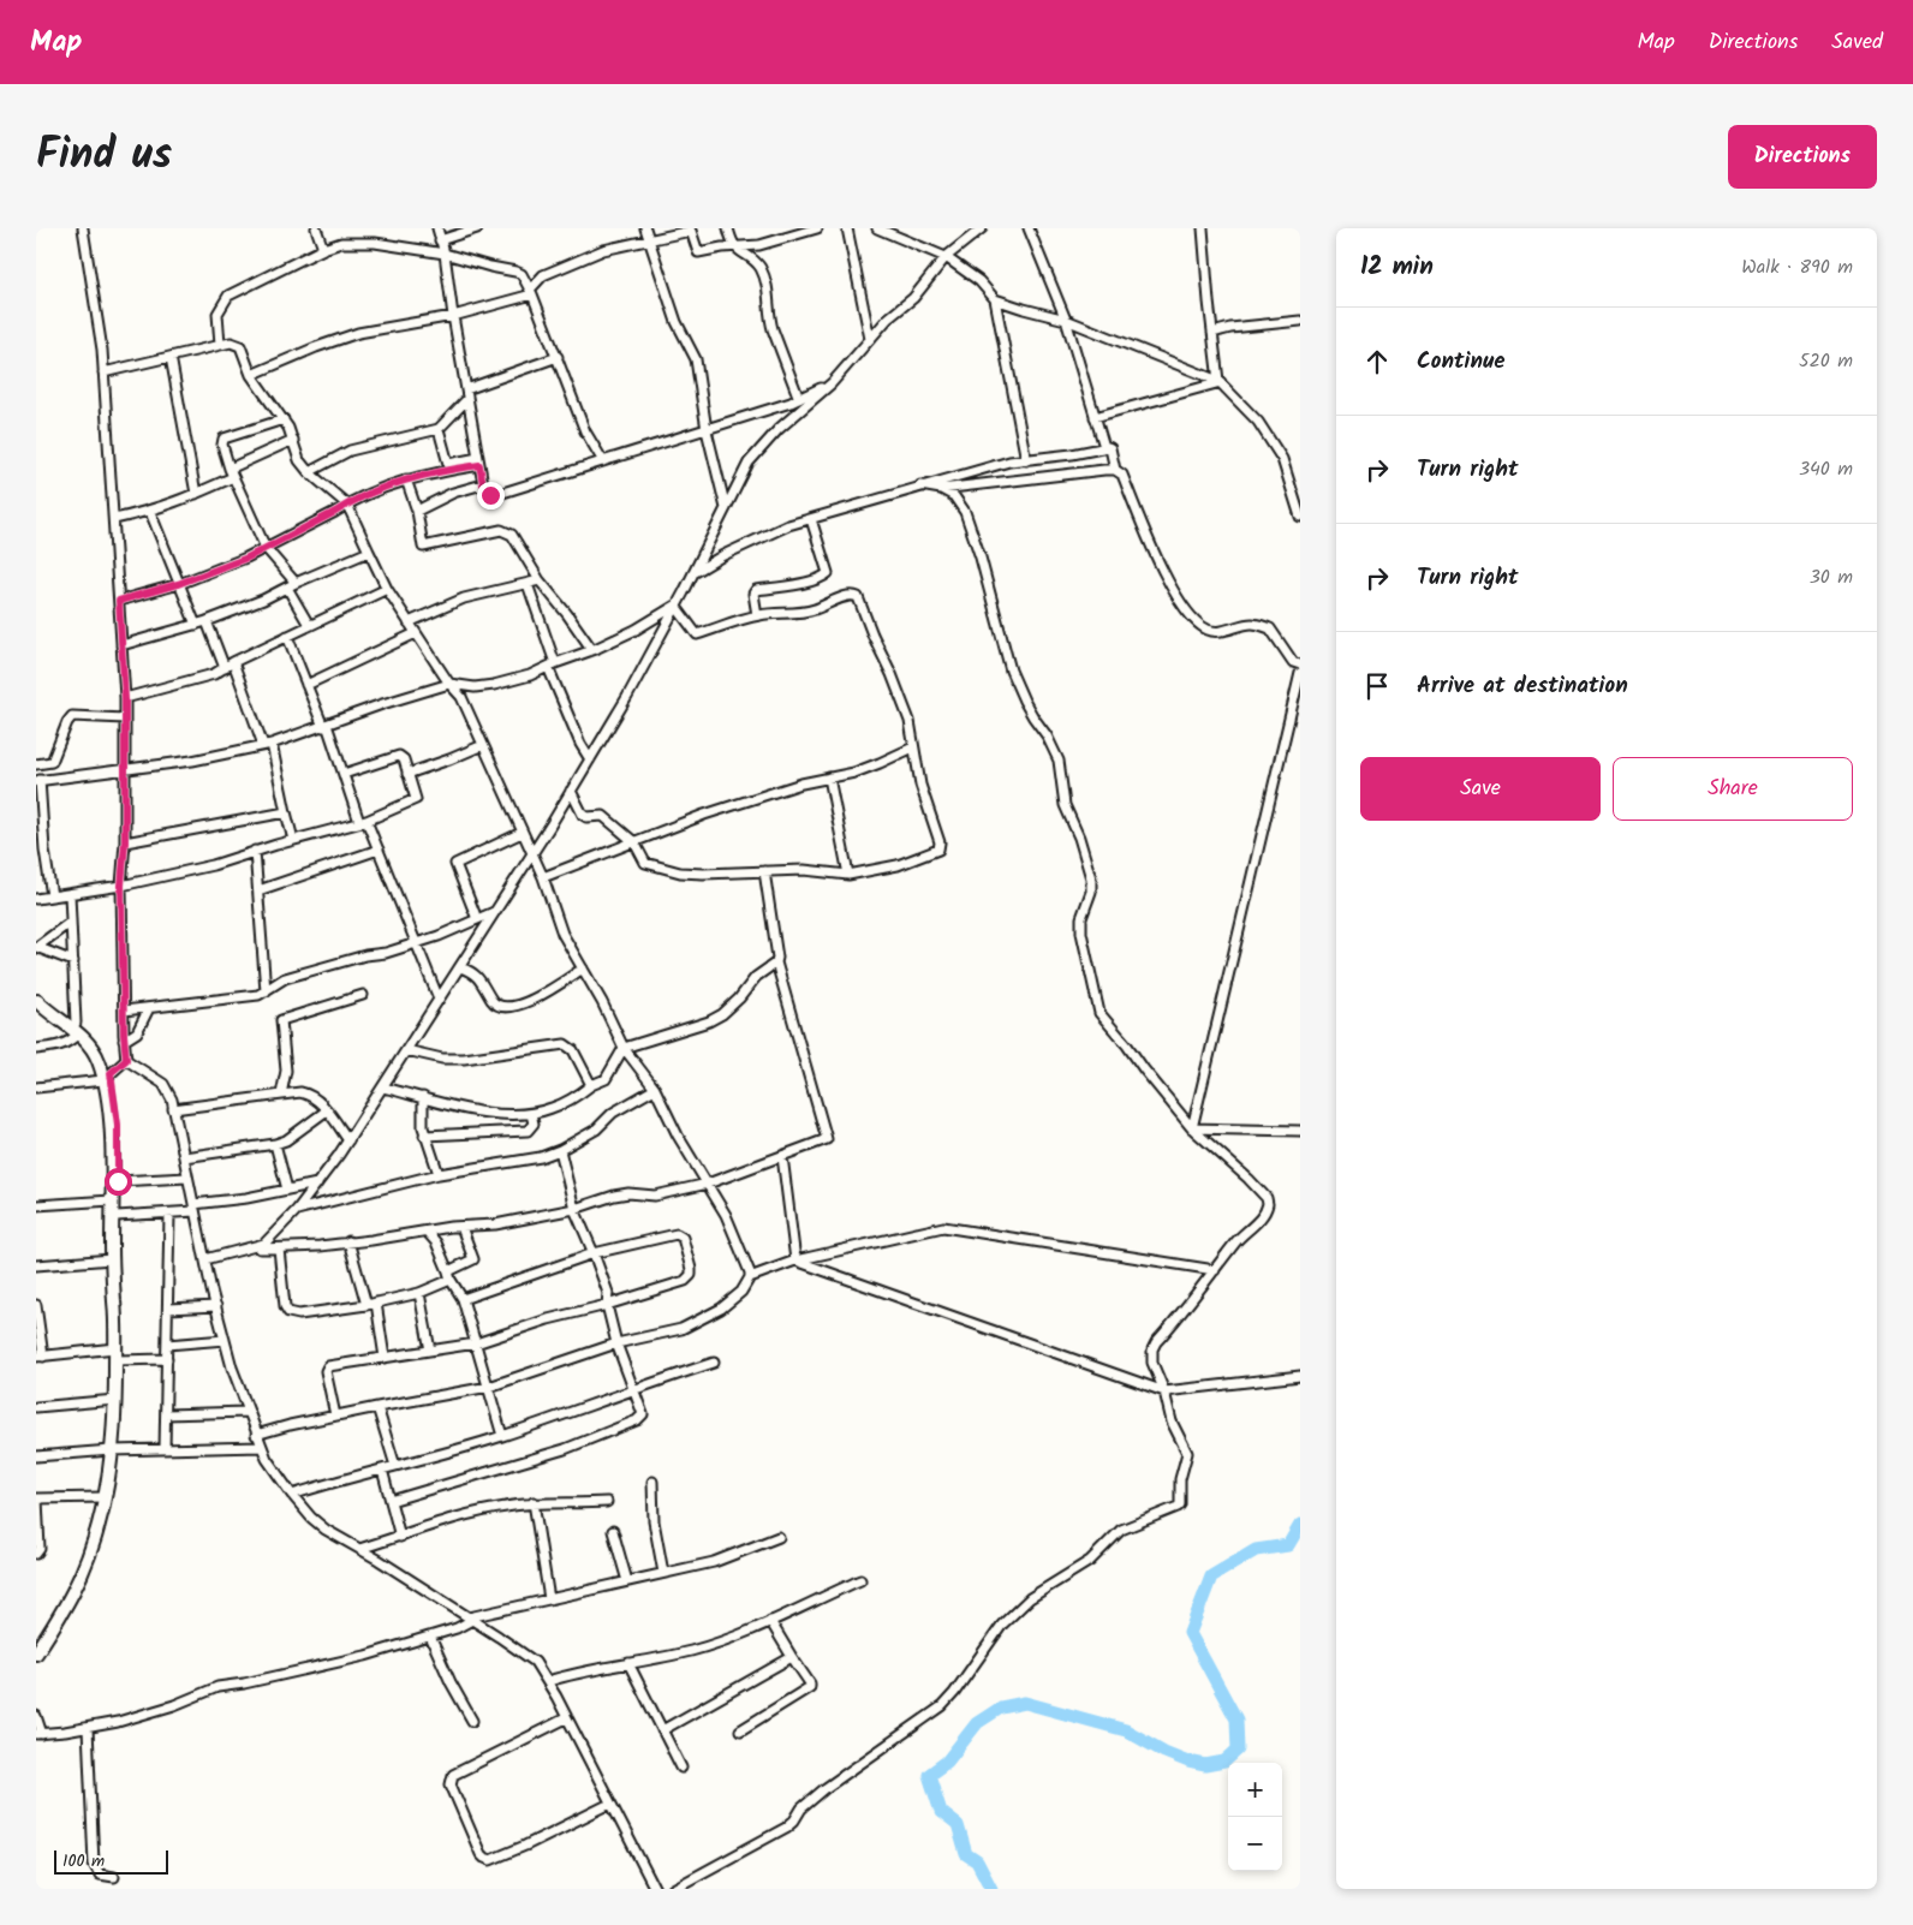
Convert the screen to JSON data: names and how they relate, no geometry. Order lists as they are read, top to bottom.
{
  "scale_bar": "100 m",
  "page": {
    "header": "Map",
    "nav": ["Map", "Directions", "Saved"],
    "title": "Find us",
    "buttons": [
      "Directions",
      ["Save", "Share"]
    ],
    "heading": ["12 min", "Walk · 890 m"],
    "list": [
      ["Continue", "520 m"],
      ["Turn right", "340 m"],
      ["Turn right", "30 m"],
      "Arrive at destination"
    ],
    "map_buttons": ["+", "−"],
    "scale": "100 m"
  }
}
